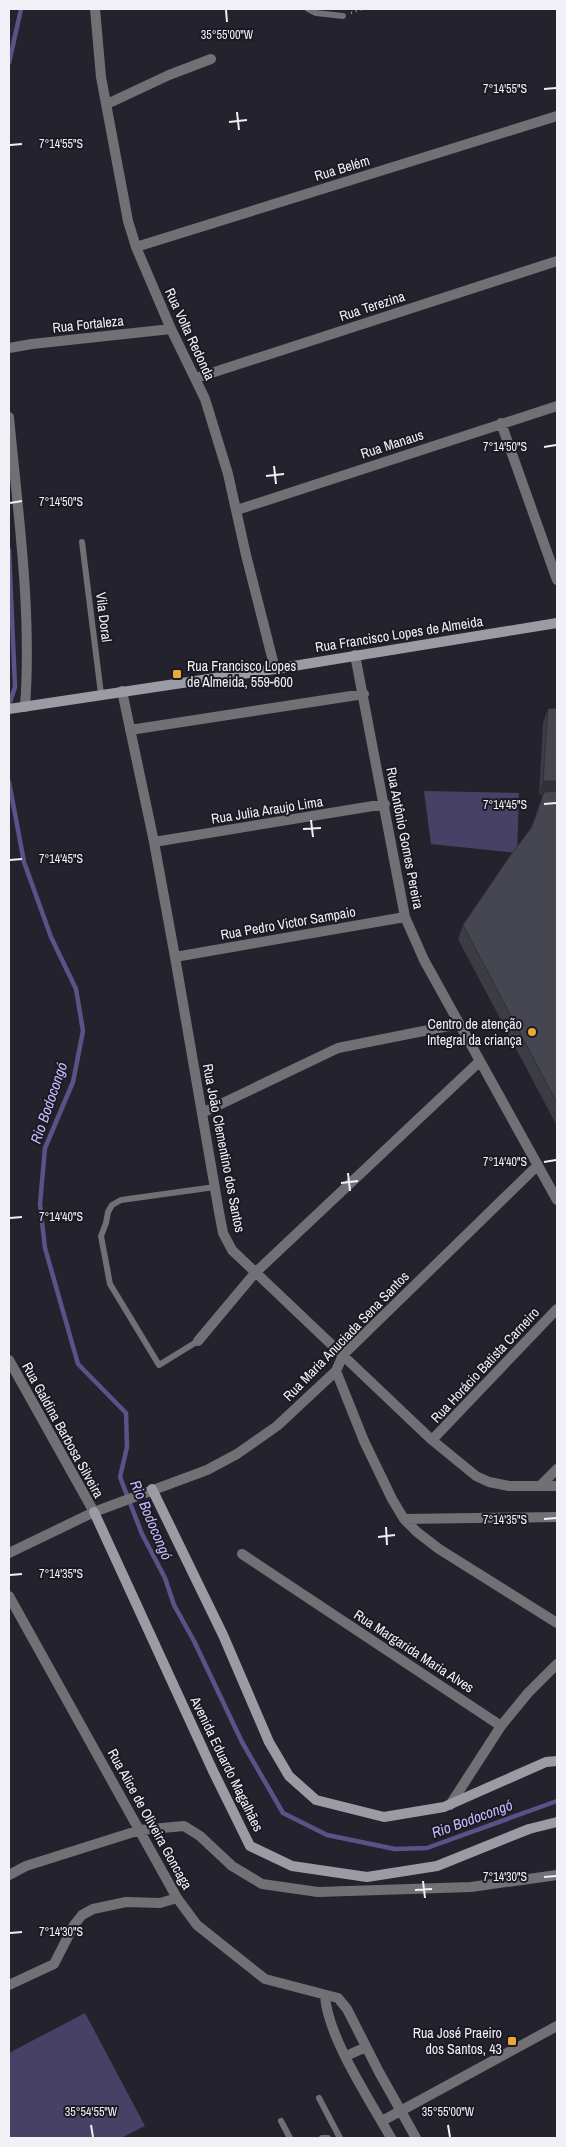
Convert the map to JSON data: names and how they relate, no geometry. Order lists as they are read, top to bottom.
{
  "streets": {
    "street": [
      "Rua Belém",
      "Rua Terezina",
      "Rua Fortaleza",
      "Rua Volta Redonda",
      "Rua Manaus",
      "Rua Francisco Lopes de Almeida",
      "Rua Julia Araujo Lima",
      "Rua Antônio Gomes Pereira",
      "Rua Pedro Victor Sampaio",
      "Rua João Clementino dos Santos",
      "Rua Maria Anuciada Sena Santos",
      "Rua Horácio Batista Carneiro",
      "Rua Galdina Barbosa Silveira",
      "Rua Margarida Maria Alves",
      "Avenida Eduardo Magalhães",
      "Rua Alice de Oliveira Goncaga"
    ],
    "lane": ["Vila Doral"]
  },
  "crossings": [
    ["Rua Belém", "Rua Volta Redonda"],
    ["Rua Terezina", "Rua Volta Redonda"],
    ["Rua Fortaleza", "Rua Volta Redonda"],
    ["Rua Volta Redonda", "Rua Manaus"],
    ["Rua Volta Redonda", "Rua Francisco Lopes de Almeida"],
    ["Vila Doral", "Rua Francisco Lopes de Almeida"],
    ["Rua Francisco Lopes de Almeida", "Rua Antônio Gomes Pereira"],
    ["Rua Francisco Lopes de Almeida", "Rua João Clementino dos Santos"],
    ["Rua Julia Araujo Lima", "Rua Antônio Gomes Pereira"],
    ["Rua Julia Araujo Lima", "Rua João Clementino dos Santos"],
    ["Rua Antônio Gomes Pereira", "Rua Pedro Victor Sampaio"],
    ["Rua Antônio Gomes Pereira", "Rua Maria Anuciada Sena Santos"],
    ["Rua Pedro Victor Sampaio", "Rua João Clementino dos Santos"],
    ["Rua João Clementino dos Santos", "Rua Maria Anuciada Sena Santos"],
    ["Rua João Clementino dos Santos", "Rua Horácio Batista Carneiro"],
    ["Rua Maria Anuciada Sena Santos", "Rua Galdina Barbosa Silveira"],
    ["Rua Maria Anuciada Sena Santos", "Avenida Eduardo Magalhães"],
    ["Rua Galdina Barbosa Silveira", "Avenida Eduardo Magalhães"]
  ],
  "water": ["Rio Bodocongó"],
  "places": {
    "transit": ["Rua Francisco Lopes de Almeida, 559-600", "Rua José Praeiro dos Santos, 43"],
    "other": ["Centro de atenção Integral da criança"]
  },
  "coordinates": [
    "35°55'00\"W",
    "7°14'55\"S",
    "7°14'50\"S",
    "7°14'45\"S",
    "7°14'40\"S",
    "7°14'35\"S",
    "7°14'30\"S",
    "35°54'55\"W"
  ]
}
